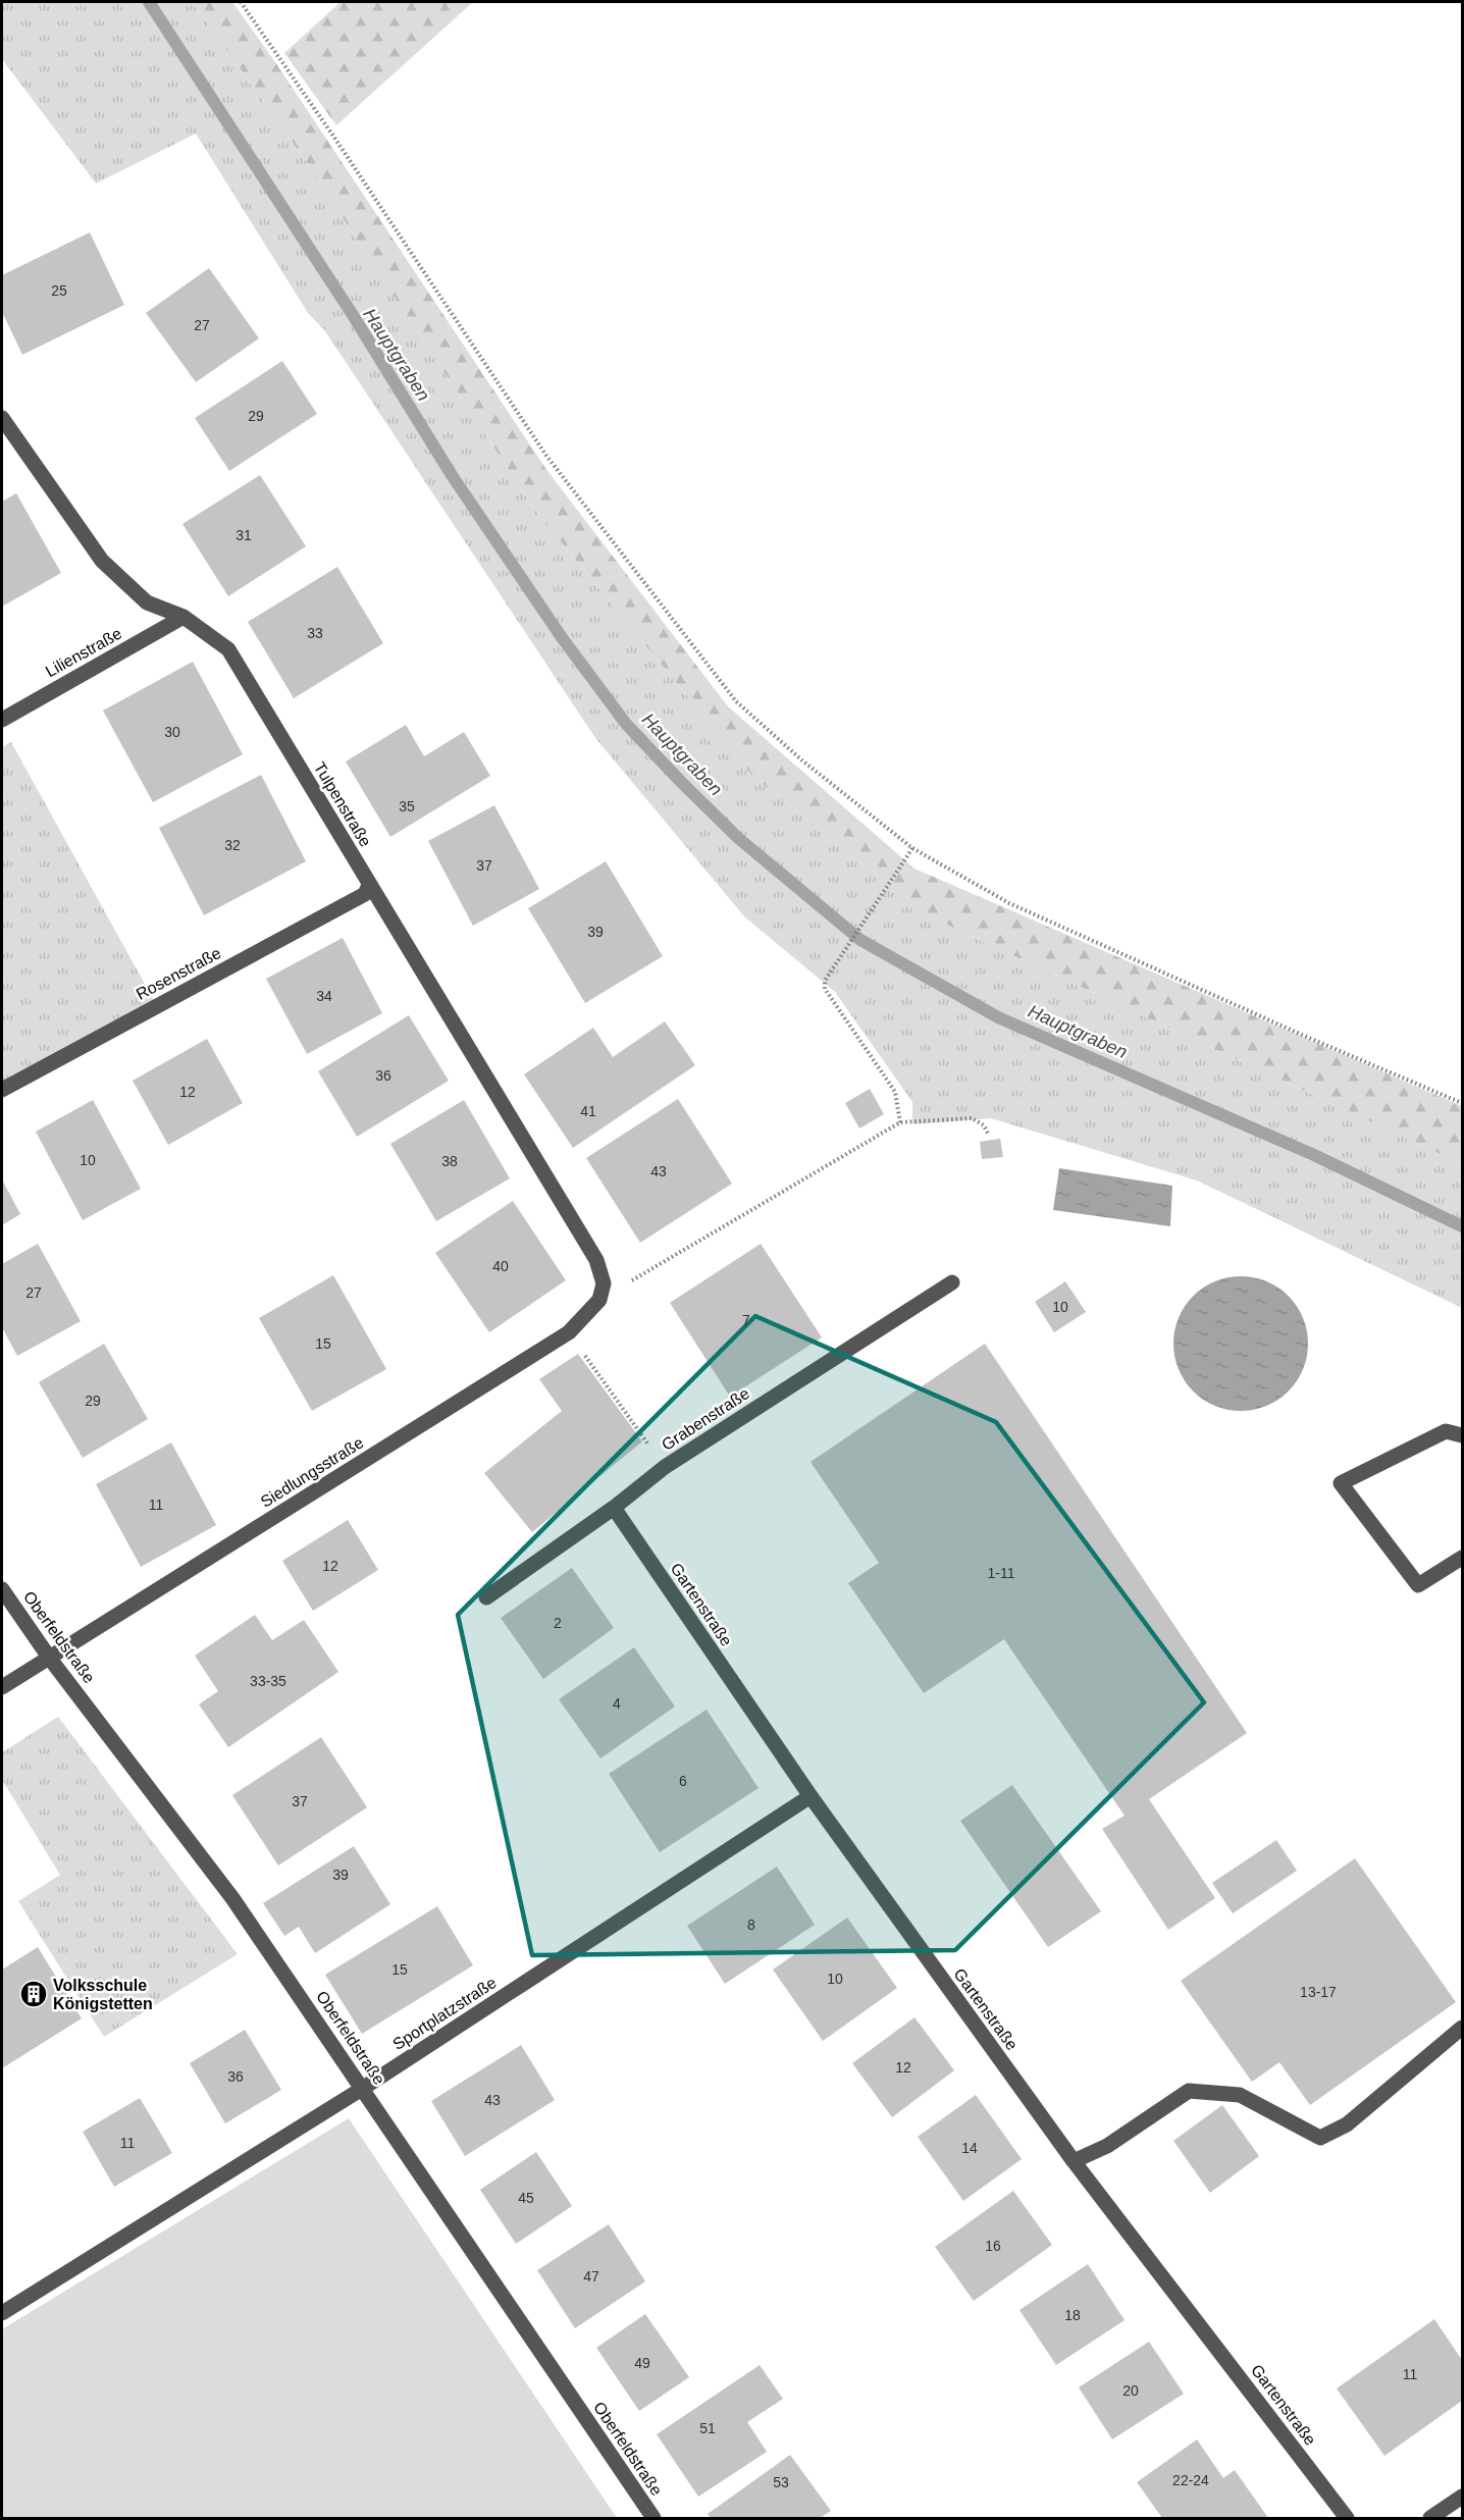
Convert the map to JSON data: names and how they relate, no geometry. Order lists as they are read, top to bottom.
{
  "streets": {
    "street": [
      "Lilienstraße",
      "Tulpenstraße",
      "Rosenstraße",
      "Grabenstraße",
      "Siedlungsstraße",
      "Gartenstraße",
      "Oberfeldstraße",
      "Sportplatzstraße"
    ]
  },
  "crossings": [
    ["Lilienstraße", "Tulpenstraße"],
    ["Tulpenstraße", "Rosenstraße"],
    ["Tulpenstraße", "Siedlungsstraße"],
    ["Grabenstraße", "Gartenstraße"],
    ["Siedlungsstraße", "Oberfeldstraße"],
    ["Gartenstraße", "Sportplatzstraße"],
    ["Oberfeldstraße", "Sportplatzstraße"]
  ],
  "water": ["Hauptgraben"],
  "places": {
    "building": ["Volksschule Königstetten"]
  },
  "house_numbers": [
    "25",
    "27",
    "29",
    "31",
    "33",
    "30",
    "35",
    "32",
    "37",
    "39",
    "34",
    "36",
    "12",
    "41",
    "10",
    "38",
    "43",
    "40",
    "27",
    "10",
    "7",
    "15",
    "29",
    "11",
    "12",
    "1-11",
    "2",
    "33-35",
    "4",
    "6",
    "37",
    "39",
    "8",
    "15",
    "10",
    "13-17",
    "12",
    "36",
    "43",
    "11",
    "14",
    "45",
    "16",
    "47",
    "18",
    "49",
    "11",
    "20",
    "51",
    "22-24",
    "53"
  ]
}
